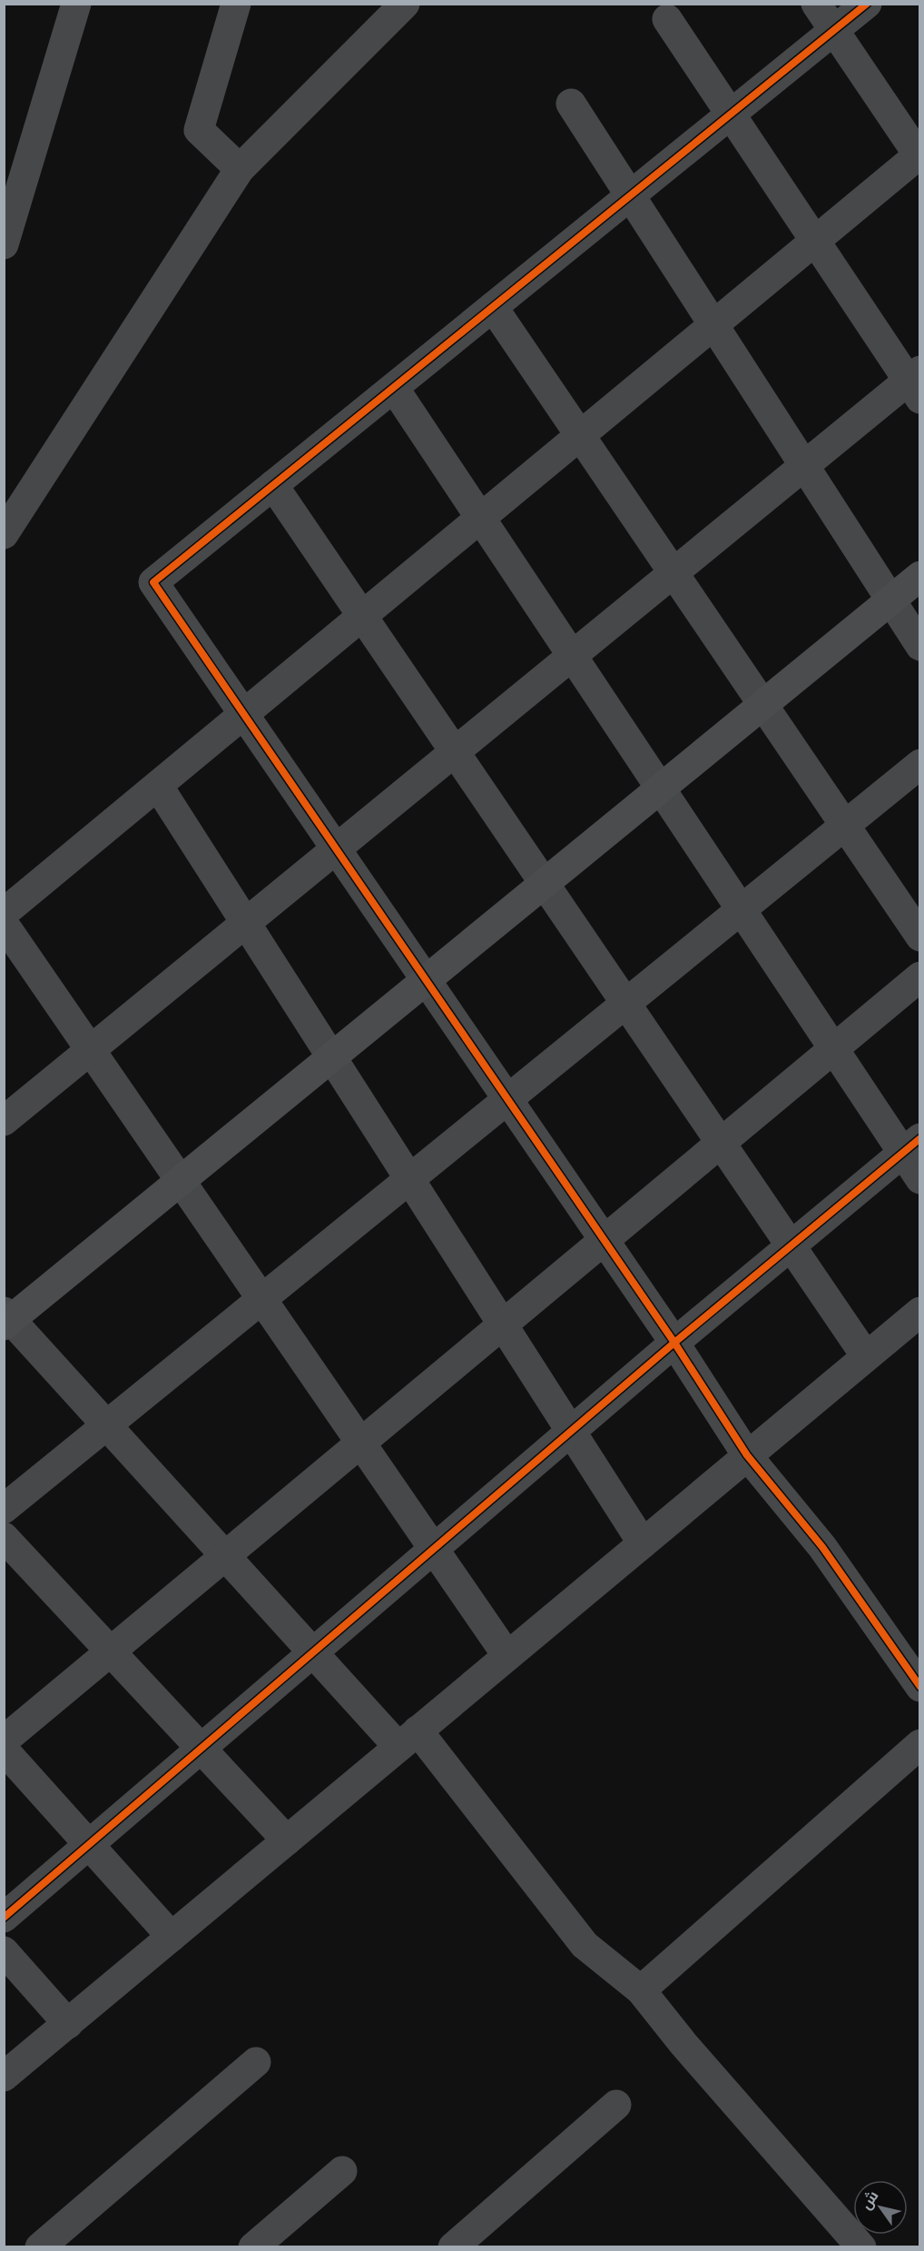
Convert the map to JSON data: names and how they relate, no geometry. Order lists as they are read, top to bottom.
{
  "north": "top left"
}
